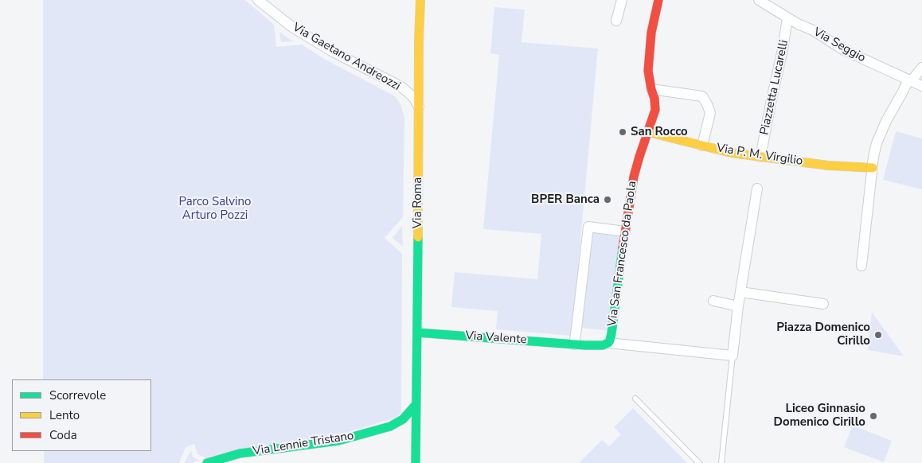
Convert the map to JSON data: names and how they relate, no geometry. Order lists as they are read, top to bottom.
{
  "streets": {
    "street": [
      "Via Seggio",
      "Via Gaetano Andreozzi",
      "Piazzetta Lucarelli",
      "Via P. M. Virgilio",
      "Via Roma",
      "Via San Francesco da Paola",
      "Via Valente",
      "Via Lennie Tristano"
    ]
  },
  "crossings": [
    ["Via Seggio", "Piazzetta Lucarelli"],
    ["Piazzetta Lucarelli", "Via P. M. Virgilio"],
    ["Via P. M. Virgilio", "Via San Francesco da Paola"],
    ["Via Roma", "Via Valente"],
    ["Via Roma", "Via Lennie Tristano"],
    ["Via San Francesco da Paola", "Via Valente"]
  ],
  "parks": ["Parco Salvino Arturo Pozzi"],
  "places": [
    "San Rocco",
    "BPER Banca",
    "Piazza Domenico Cirillo",
    "Liceo Ginnasio Domenico Cirillo"
  ],
  "legend": ["Scorrevole", "Lento", "Coda"]
}
